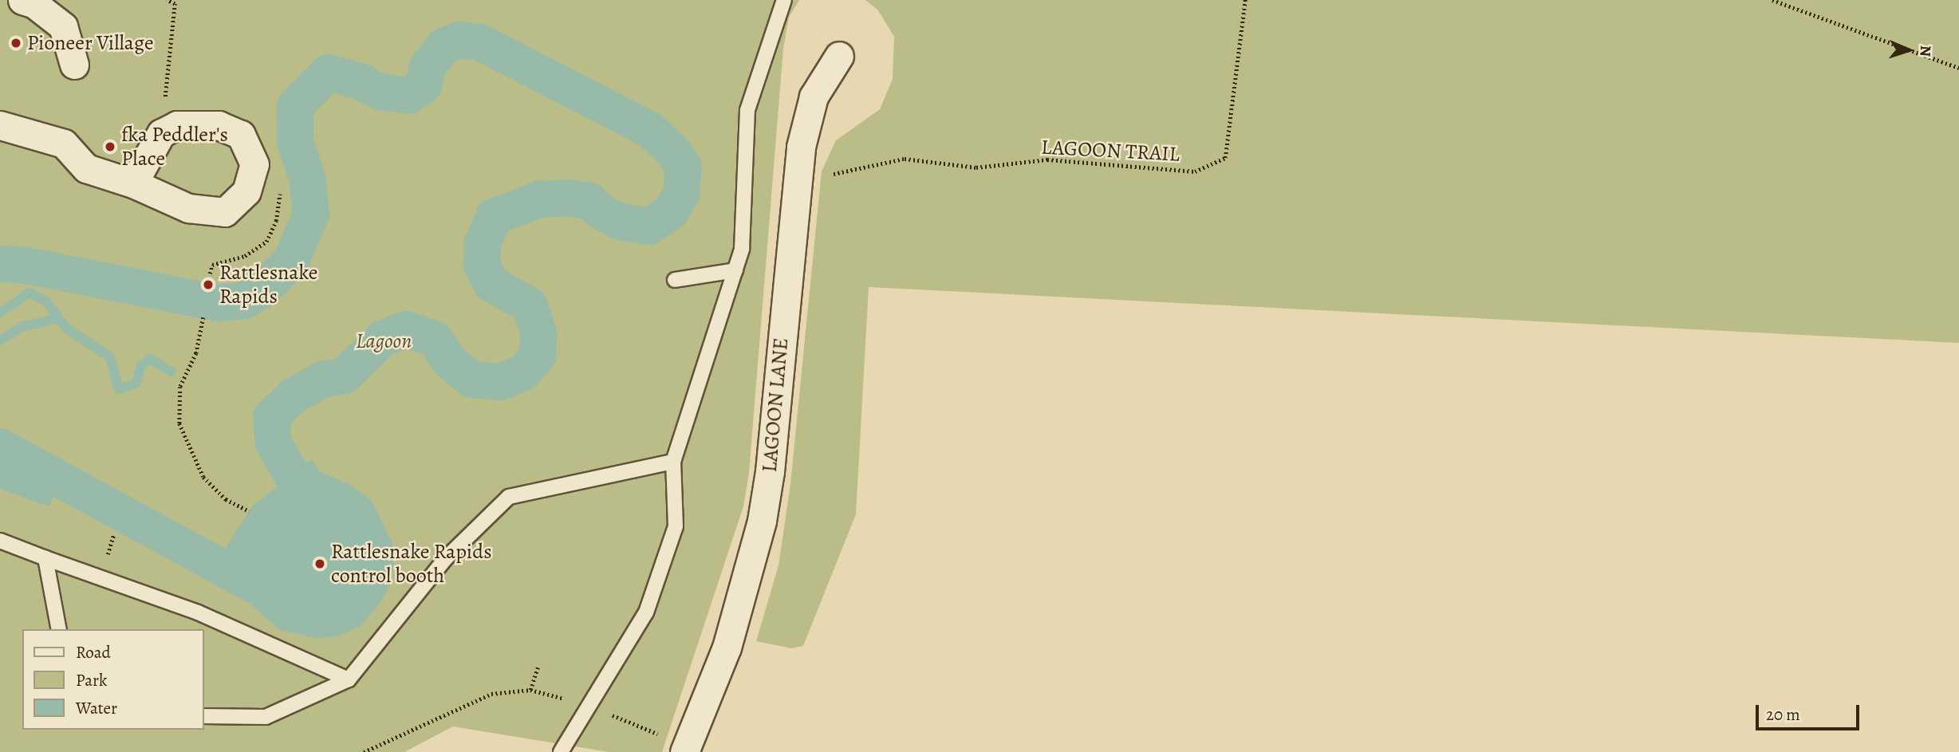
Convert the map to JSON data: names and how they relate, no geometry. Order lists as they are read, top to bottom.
{
  "streets": {
    "street": ["LAGOON LANE"],
    "path": ["LAGOON TRAIL"]
  },
  "parks": ["Lagoon"],
  "places": [
    "Pioneer Village",
    "fka Peddler's Place",
    "Rattlesnake Rapids",
    "Rattlesnake Rapids control booth"
  ],
  "legend": ["Road", "Park", "Water"],
  "scale_bar": "20 m",
  "north": "right"
}
